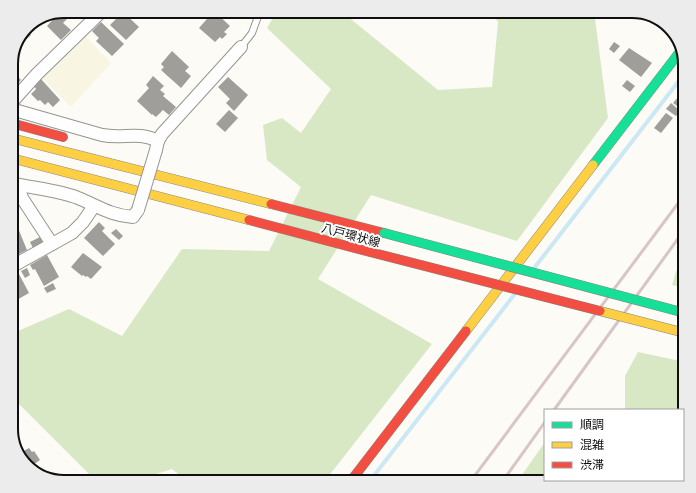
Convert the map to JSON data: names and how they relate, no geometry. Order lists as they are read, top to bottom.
{
  "streets": {
    "main road": ["八戸環状線"]
  },
  "legend": ["順調", "混雑", "渋滞"]
}
